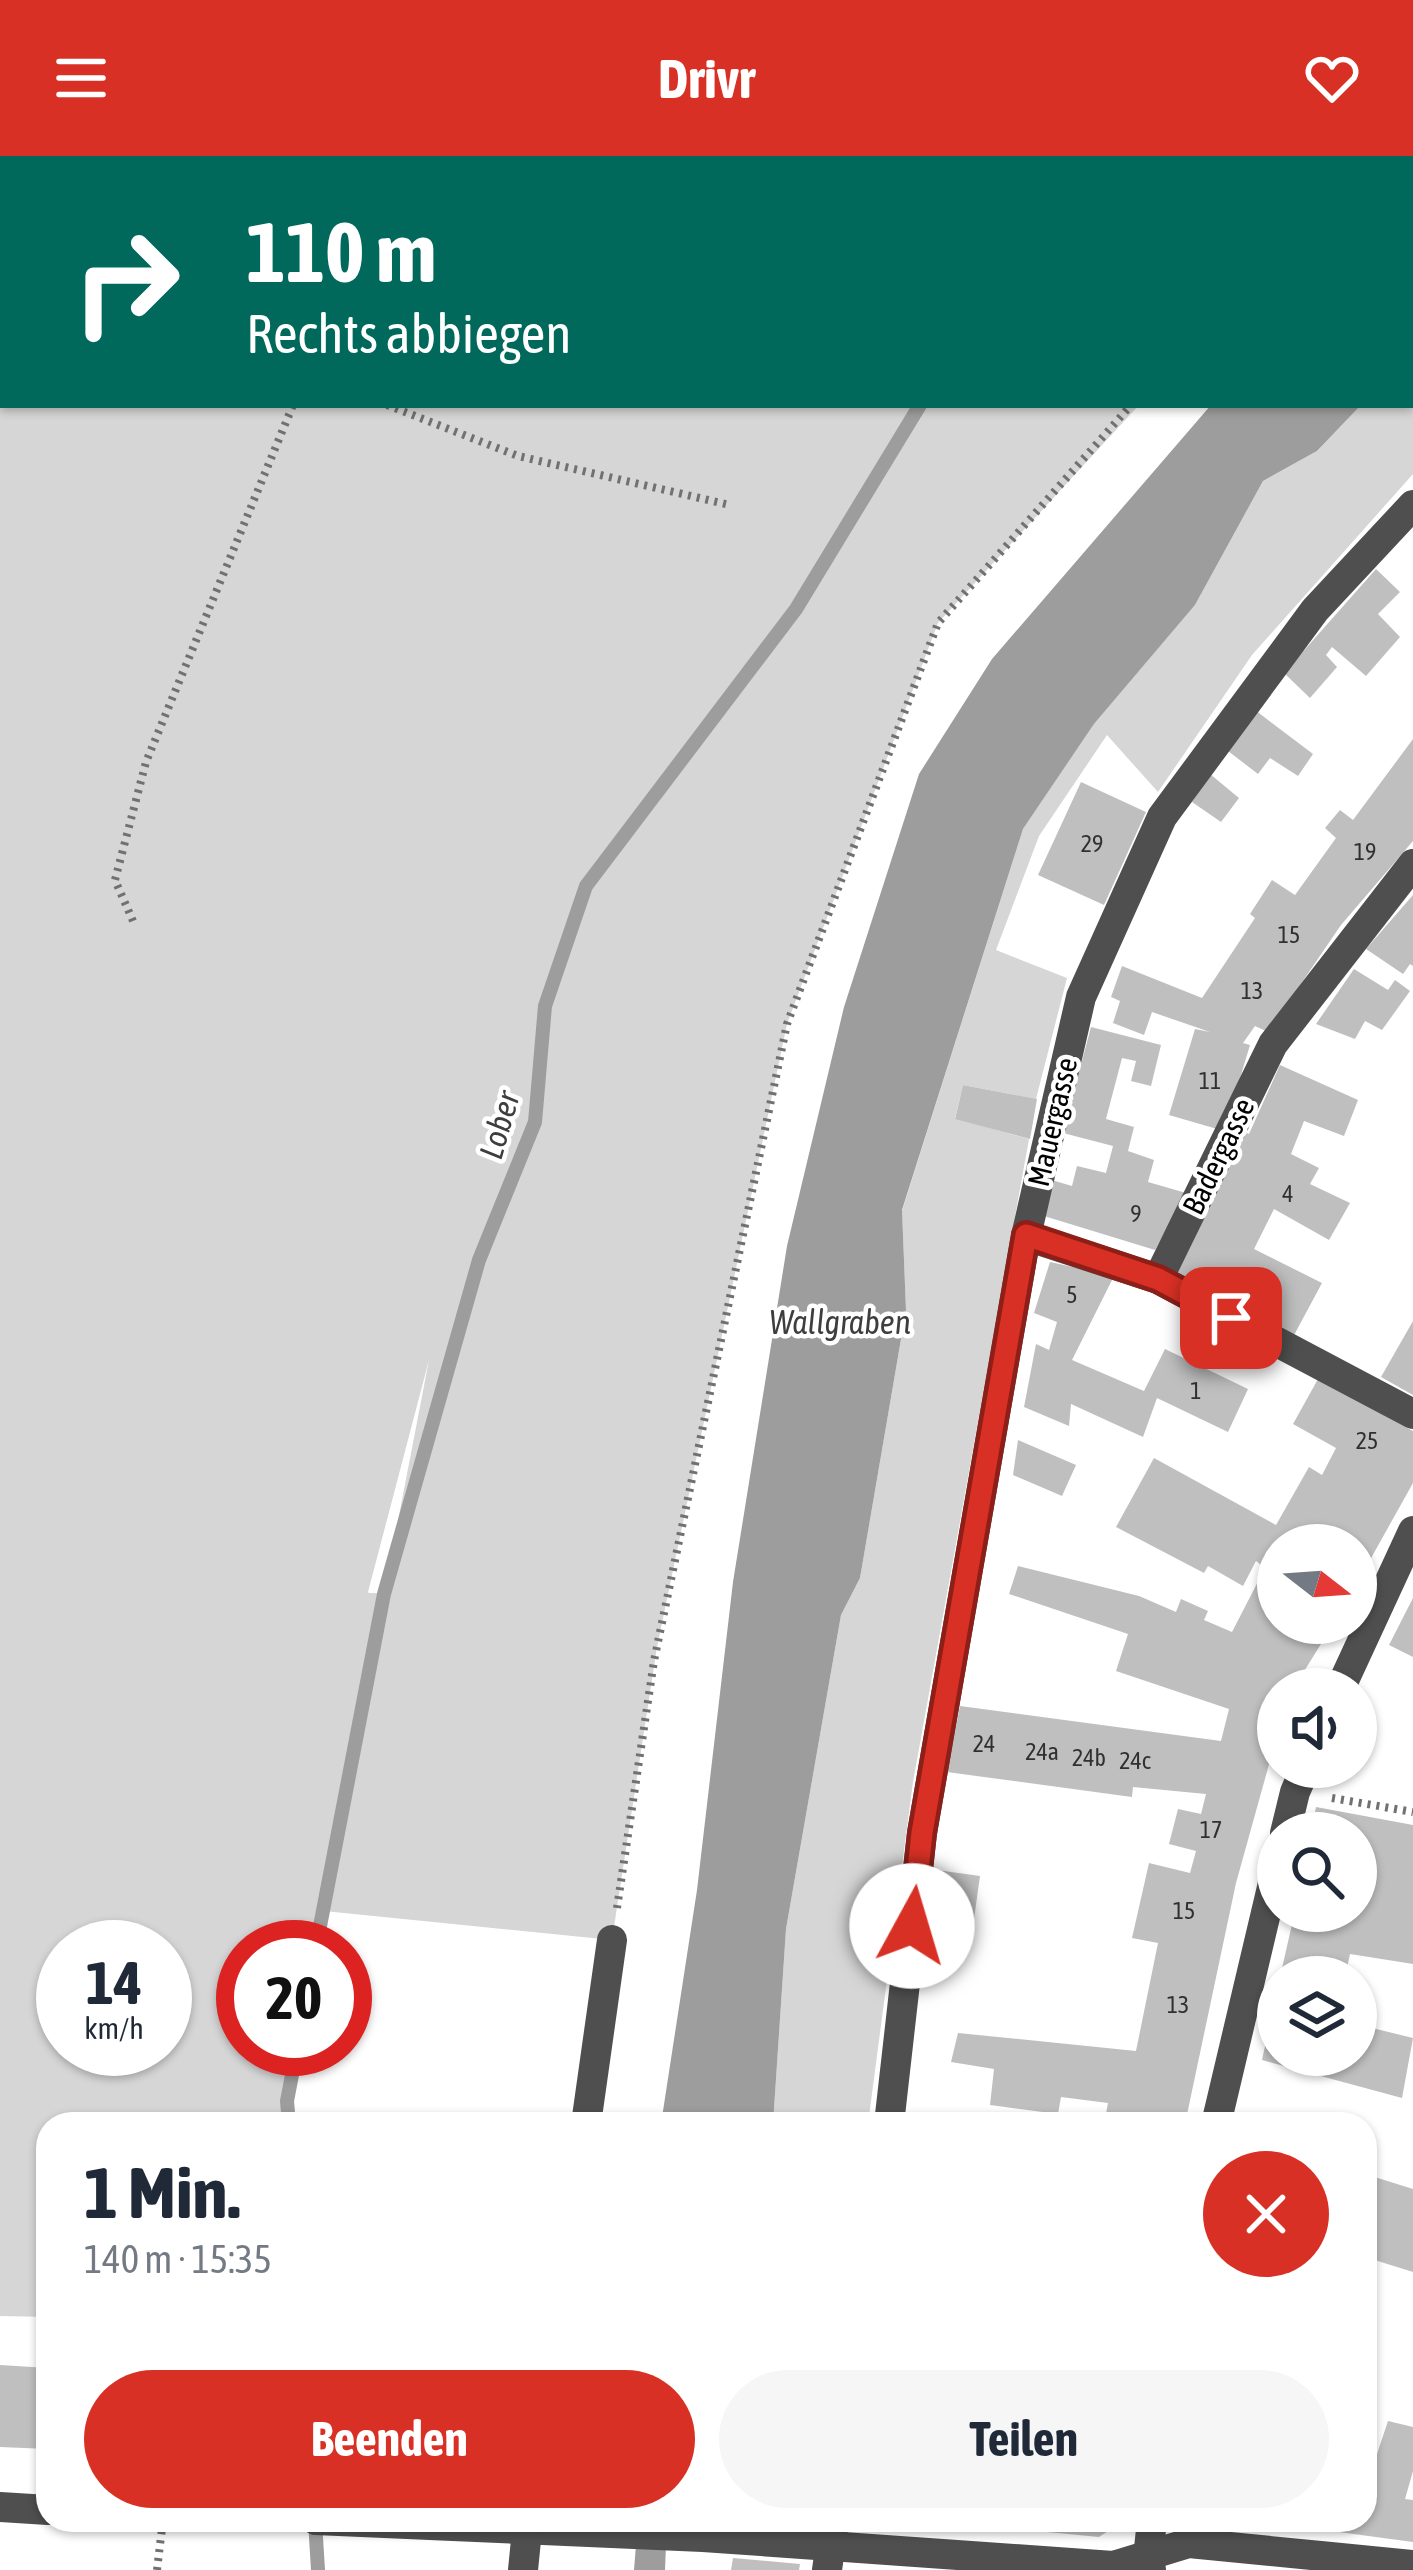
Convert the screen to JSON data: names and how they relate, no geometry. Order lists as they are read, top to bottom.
{
  "streets": {
    "street": ["Mauergasse", "Badergasse"]
  },
  "water": ["Lober", "Wallgraben"],
  "house_numbers": [
    "29",
    "19",
    "15",
    "13",
    "11",
    "4",
    "9",
    "5",
    "1",
    "25",
    "24",
    "24a",
    "24b",
    "24c",
    "17",
    "15",
    "13"
  ],
  "north": "right",
  "page": {
    "header": "Drivr",
    "turn": ["110 m", "Rechts abbiegen"],
    "speed": "14 km/h",
    "limit": "20",
    "heading": ["1 Min.", "140 m · 15:35"],
    "buttons": ["Beenden", "Teilen"]
  }
}
